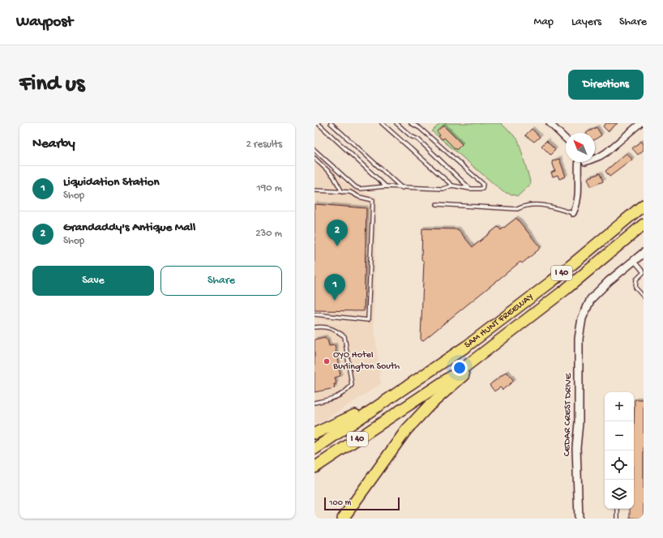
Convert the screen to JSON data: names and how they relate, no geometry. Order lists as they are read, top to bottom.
{
  "streets": {
    "highway": ["I 40", "SAM HUNT FREEWAY"],
    "street": ["CEDAR CREST DRIVE"]
  },
  "places": ["OYO Hotel Burlington South"],
  "scale_bar": "100 m",
  "north": "top left",
  "page": {
    "header": "Waypost",
    "nav": ["Map", "Layers", "Share"],
    "buttons": [
      "Directions",
      ["Save", "Share"]
    ],
    "title": "Find us",
    "heading": ["Nearby", "2 results"],
    "list": [
      {
        "mark": "1",
        "name": "Liquidation Station",
        "note": "Shop",
        "value": "190 m"
      },
      {
        "mark": "2",
        "name": "Grandaddy's Antique Mall",
        "note": "Shop",
        "value": "230 m"
      }
    ],
    "pins": ["2", "1"],
    "map_buttons": ["+", "−"],
    "scale": "100 m"
  }
}
